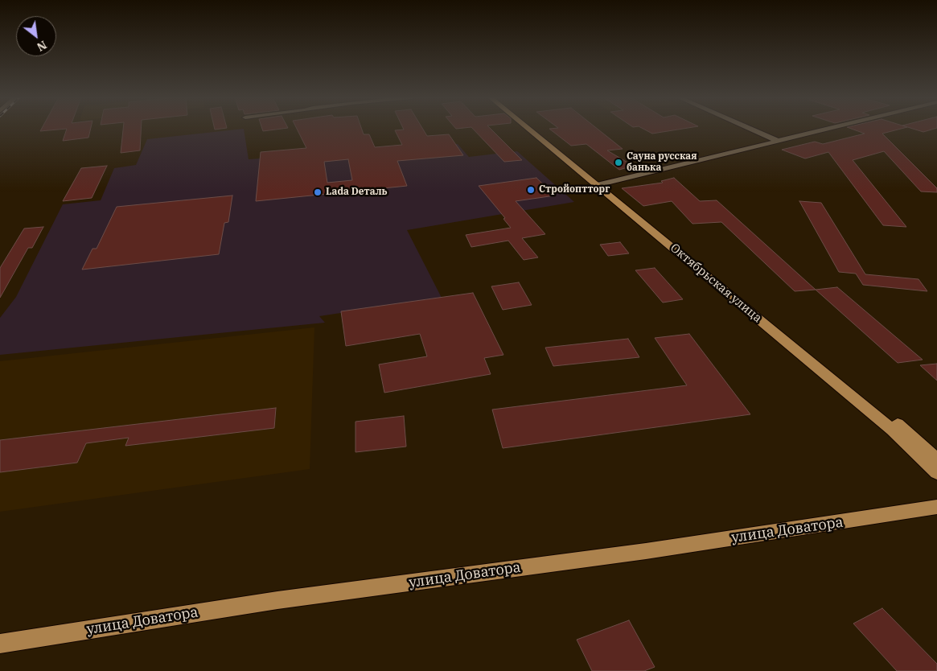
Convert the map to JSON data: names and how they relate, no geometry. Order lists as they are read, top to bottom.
{
  "streets": {
    "main road": ["Октябрьская улица", "улица Доватора"]
  },
  "places": ["Сауна русская банька", "Стройоптторг", "Lada Dеталь"],
  "north": "bottom right"
}
